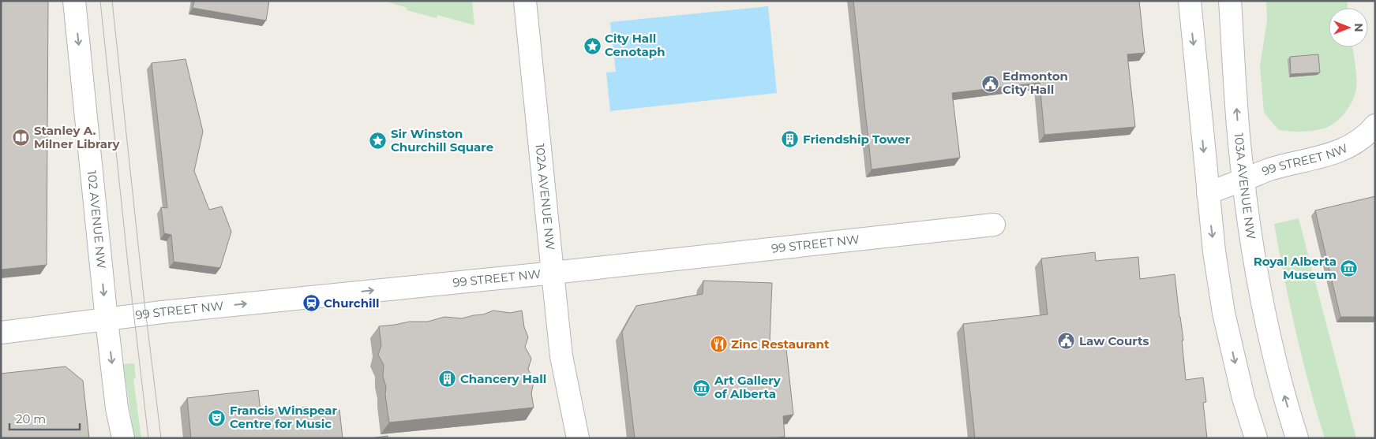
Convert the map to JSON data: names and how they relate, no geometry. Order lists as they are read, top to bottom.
{
  "streets": {
    "street": [
      "99 STREET NW",
      "103A AVENUE NW",
      "102A AVENUE NW",
      "102 AVENUE NW"
    ]
  },
  "crossings": [
    ["99 STREET NW", "103A AVENUE NW"],
    ["99 STREET NW", "102A AVENUE NW"],
    ["99 STREET NW", "102 AVENUE NW"]
  ],
  "one_way": ["99 STREET NW", "102 AVENUE NW"],
  "places": {
    "place": ["City Hall Cenotaph", "Sir Winston Churchill Square"],
    "public building": ["Edmonton City Hall", "Law Courts"],
    "library": ["Stanley A. Milner Library"],
    "building": ["Friendship Tower", "Chancery Hall"],
    "museum": ["Royal Alberta Museum", "Art Gallery of Alberta"],
    "station": ["Churchill"],
    "restaurant": ["Zinc Restaurant"],
    "theatre": ["Francis Winspear Centre for Music"]
  },
  "scale_bar": "20 m",
  "north": "right"
}
